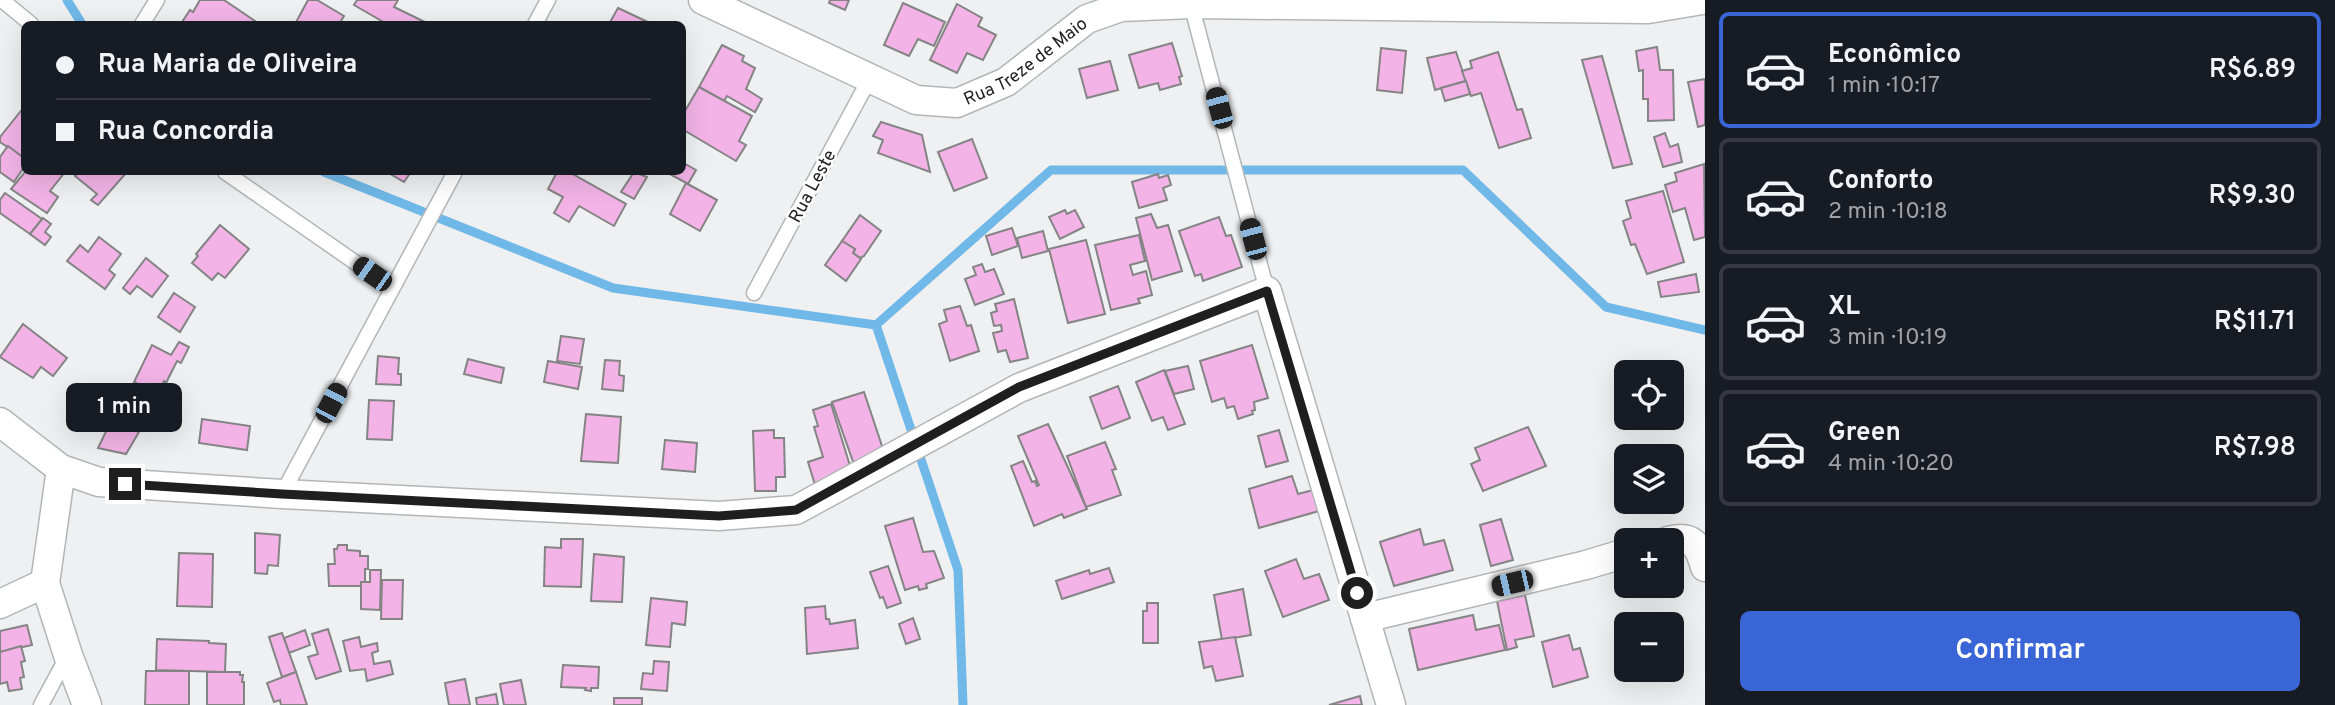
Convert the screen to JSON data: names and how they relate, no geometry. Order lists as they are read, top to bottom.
{
  "streets": {
    "street": ["Rua Treze de Maio"],
    "lane": ["Rua Leste"]
  },
  "crossings": [
    ["Rua Treze de Maio", "Rua Leste"]
  ],
  "page": {
    "list": [
      {
        "name": "Econômico",
        "note": "1 min · 10:17",
        "value": "R$6.89"
      },
      {
        "name": "Conforto",
        "note": "2 min · 10:18",
        "value": "R$9.30"
      },
      {
        "name": "XL",
        "note": "3 min · 10:19",
        "value": "R$11.71"
      },
      {
        "name": "Green",
        "note": "4 min · 10:20",
        "value": "R$7.98"
      }
    ],
    "banner": ["Rua Maria de Oliveira", "Rua Concordia"],
    "map_buttons": ["+", "−"],
    "bubble": "1 min",
    "buttons": "Confirmar"
  }
}
